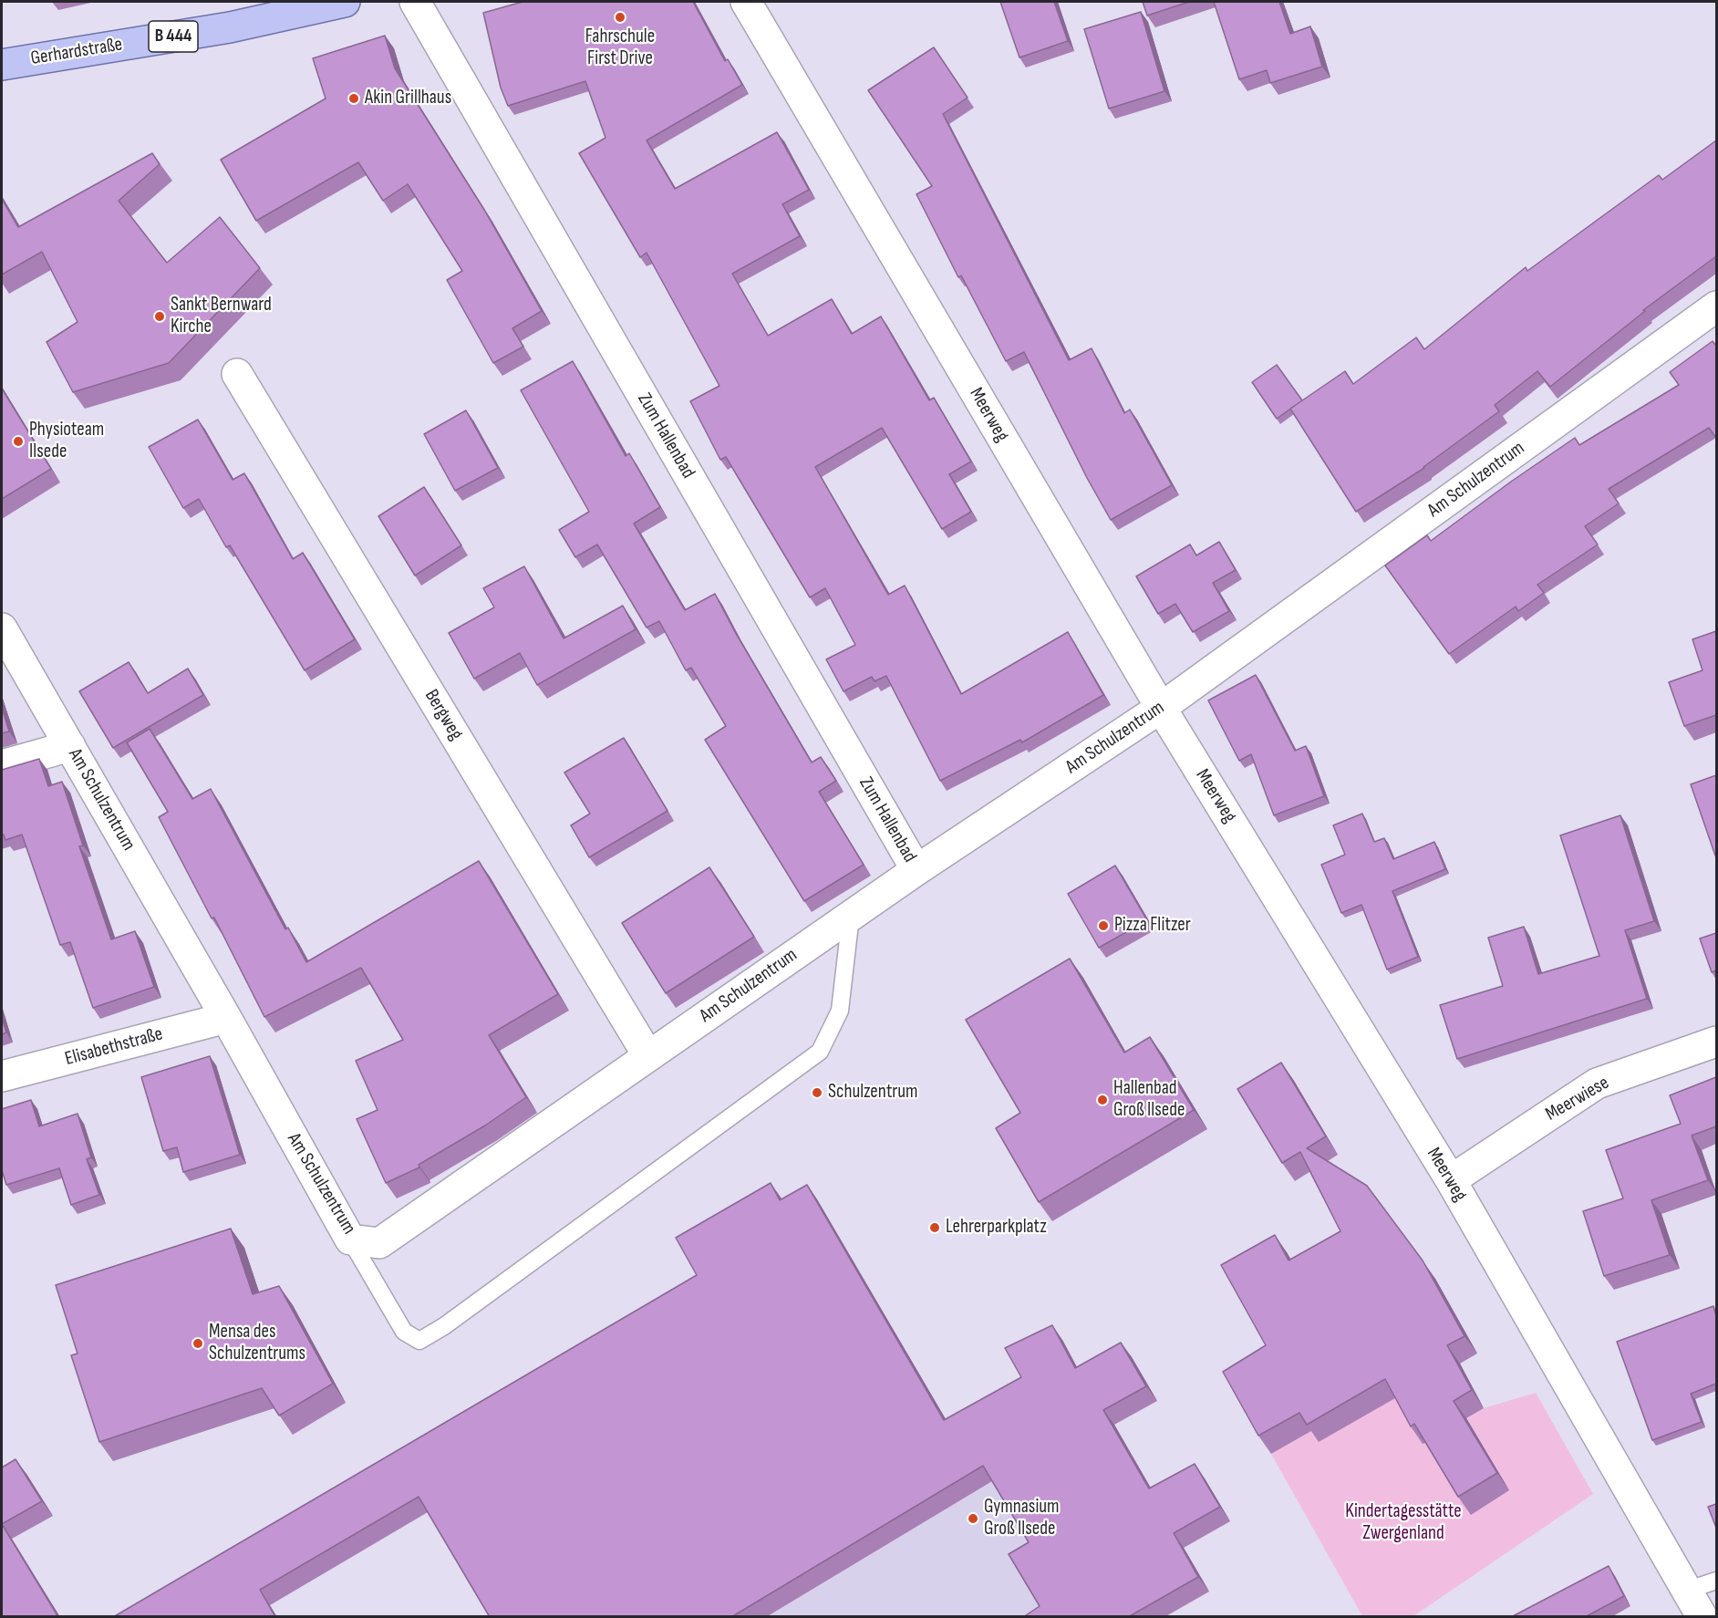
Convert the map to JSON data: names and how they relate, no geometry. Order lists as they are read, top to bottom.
{
  "streets": {
    "main road": ["B 444", "Gerhardstraße"],
    "street": [
      "Meerweg",
      "Zum Hallenbad",
      "Am Schulzentrum",
      "Bergweg",
      "Elisabethstraße",
      "Meerwiese"
    ]
  },
  "crossings": [
    ["Meerweg", "Am Schulzentrum"],
    ["Meerweg", "Meerwiese"],
    ["Zum Hallenbad", "Am Schulzentrum"],
    ["Am Schulzentrum", "Bergweg"],
    ["Am Schulzentrum", "Elisabethstraße"]
  ],
  "parks": ["Kindertagesstätte Zwergenland"],
  "places": [
    "Fahrschule First Drive",
    "Akin Grillhaus",
    "Sankt Bernward Kirche",
    "Physioteam Ilsede",
    "Pizza Flitzer",
    "Schulzentrum",
    "Hallenbad Groß Ilsede",
    "Lehrerparkplatz",
    "Mensa des Schulzentrums",
    "Gymnasium Groß Ilsede"
  ]
}
